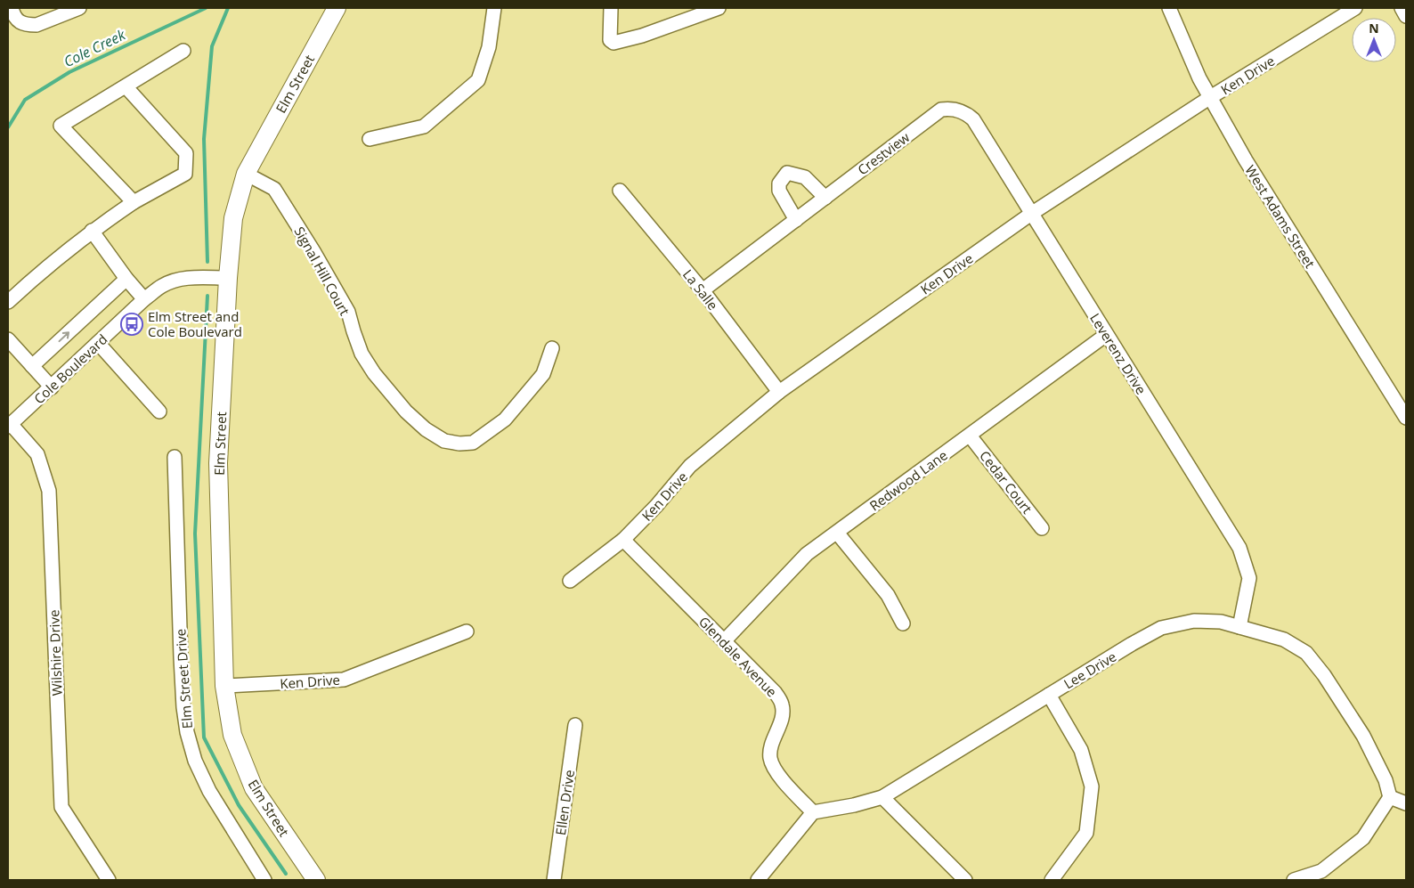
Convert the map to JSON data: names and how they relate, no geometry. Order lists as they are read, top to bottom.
{
  "streets": {
    "main road": ["Elm Street"],
    "street": [
      "Ken Drive",
      "Crestview",
      "West Adams Street",
      "Signal Hill Court",
      "La Salle",
      "Leverenz Drive",
      "Cole Boulevard",
      "Redwood Lane",
      "Cedar Court",
      "Wilshire Drive",
      "Glendale Avenue",
      "Lee Drive",
      "Elm Street Drive",
      "Ellen Drive"
    ]
  },
  "crossings": [
    ["Ken Drive", "Elm Street"],
    ["Ken Drive", "West Adams Street"],
    ["Ken Drive", "La Salle"],
    ["Ken Drive", "Leverenz Drive"],
    ["Ken Drive", "Glendale Avenue"],
    ["Elm Street", "Signal Hill Court"],
    ["Elm Street", "Cole Boulevard"],
    ["Crestview", "La Salle"],
    ["Crestview", "Leverenz Drive"],
    ["Leverenz Drive", "Redwood Lane"],
    ["Leverenz Drive", "Lee Drive"],
    ["Cole Boulevard", "Wilshire Drive"],
    ["Redwood Lane", "Cedar Court"],
    ["Redwood Lane", "Glendale Avenue"],
    ["Glendale Avenue", "Lee Drive"]
  ],
  "water": ["Cole Creek"],
  "places": {
    "bus stop": ["Elm Street and Cole Boulevard"]
  },
  "north": "top"
}
